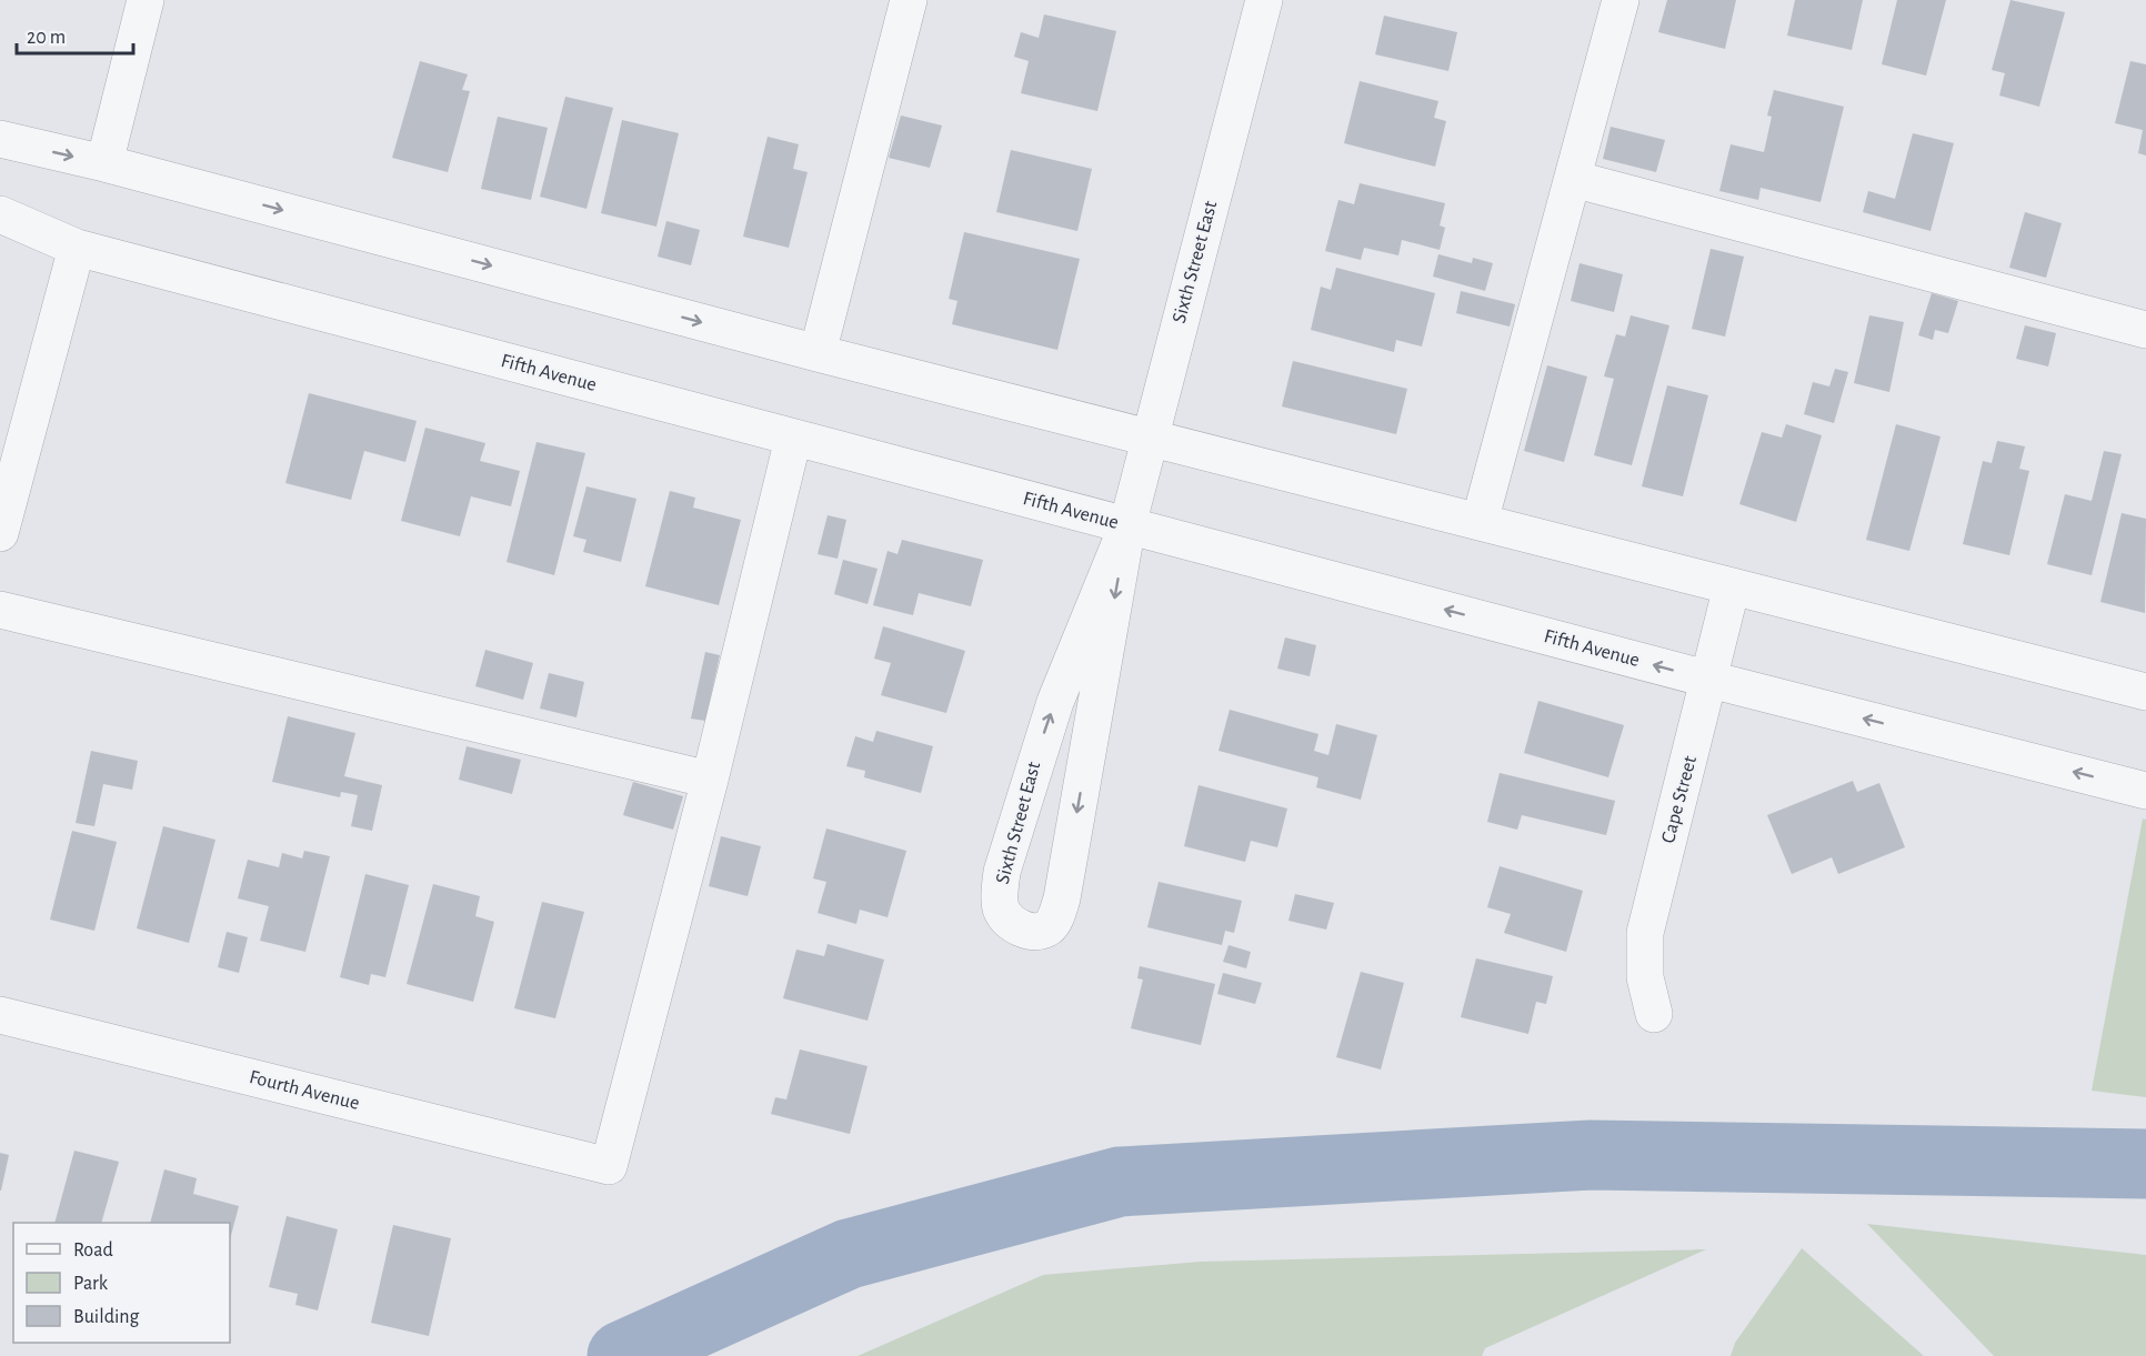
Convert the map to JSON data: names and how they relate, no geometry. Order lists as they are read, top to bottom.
{
  "streets": {
    "street": [
      "Sixth Street East",
      "Fifth Avenue",
      "Cape Street",
      "Fourth Avenue"
    ]
  },
  "crossings": [
    ["Sixth Street East", "Fifth Avenue"],
    ["Fifth Avenue", "Cape Street"]
  ],
  "legend": ["Road", "Park", "Building"],
  "scale_bar": "20 m"
}
